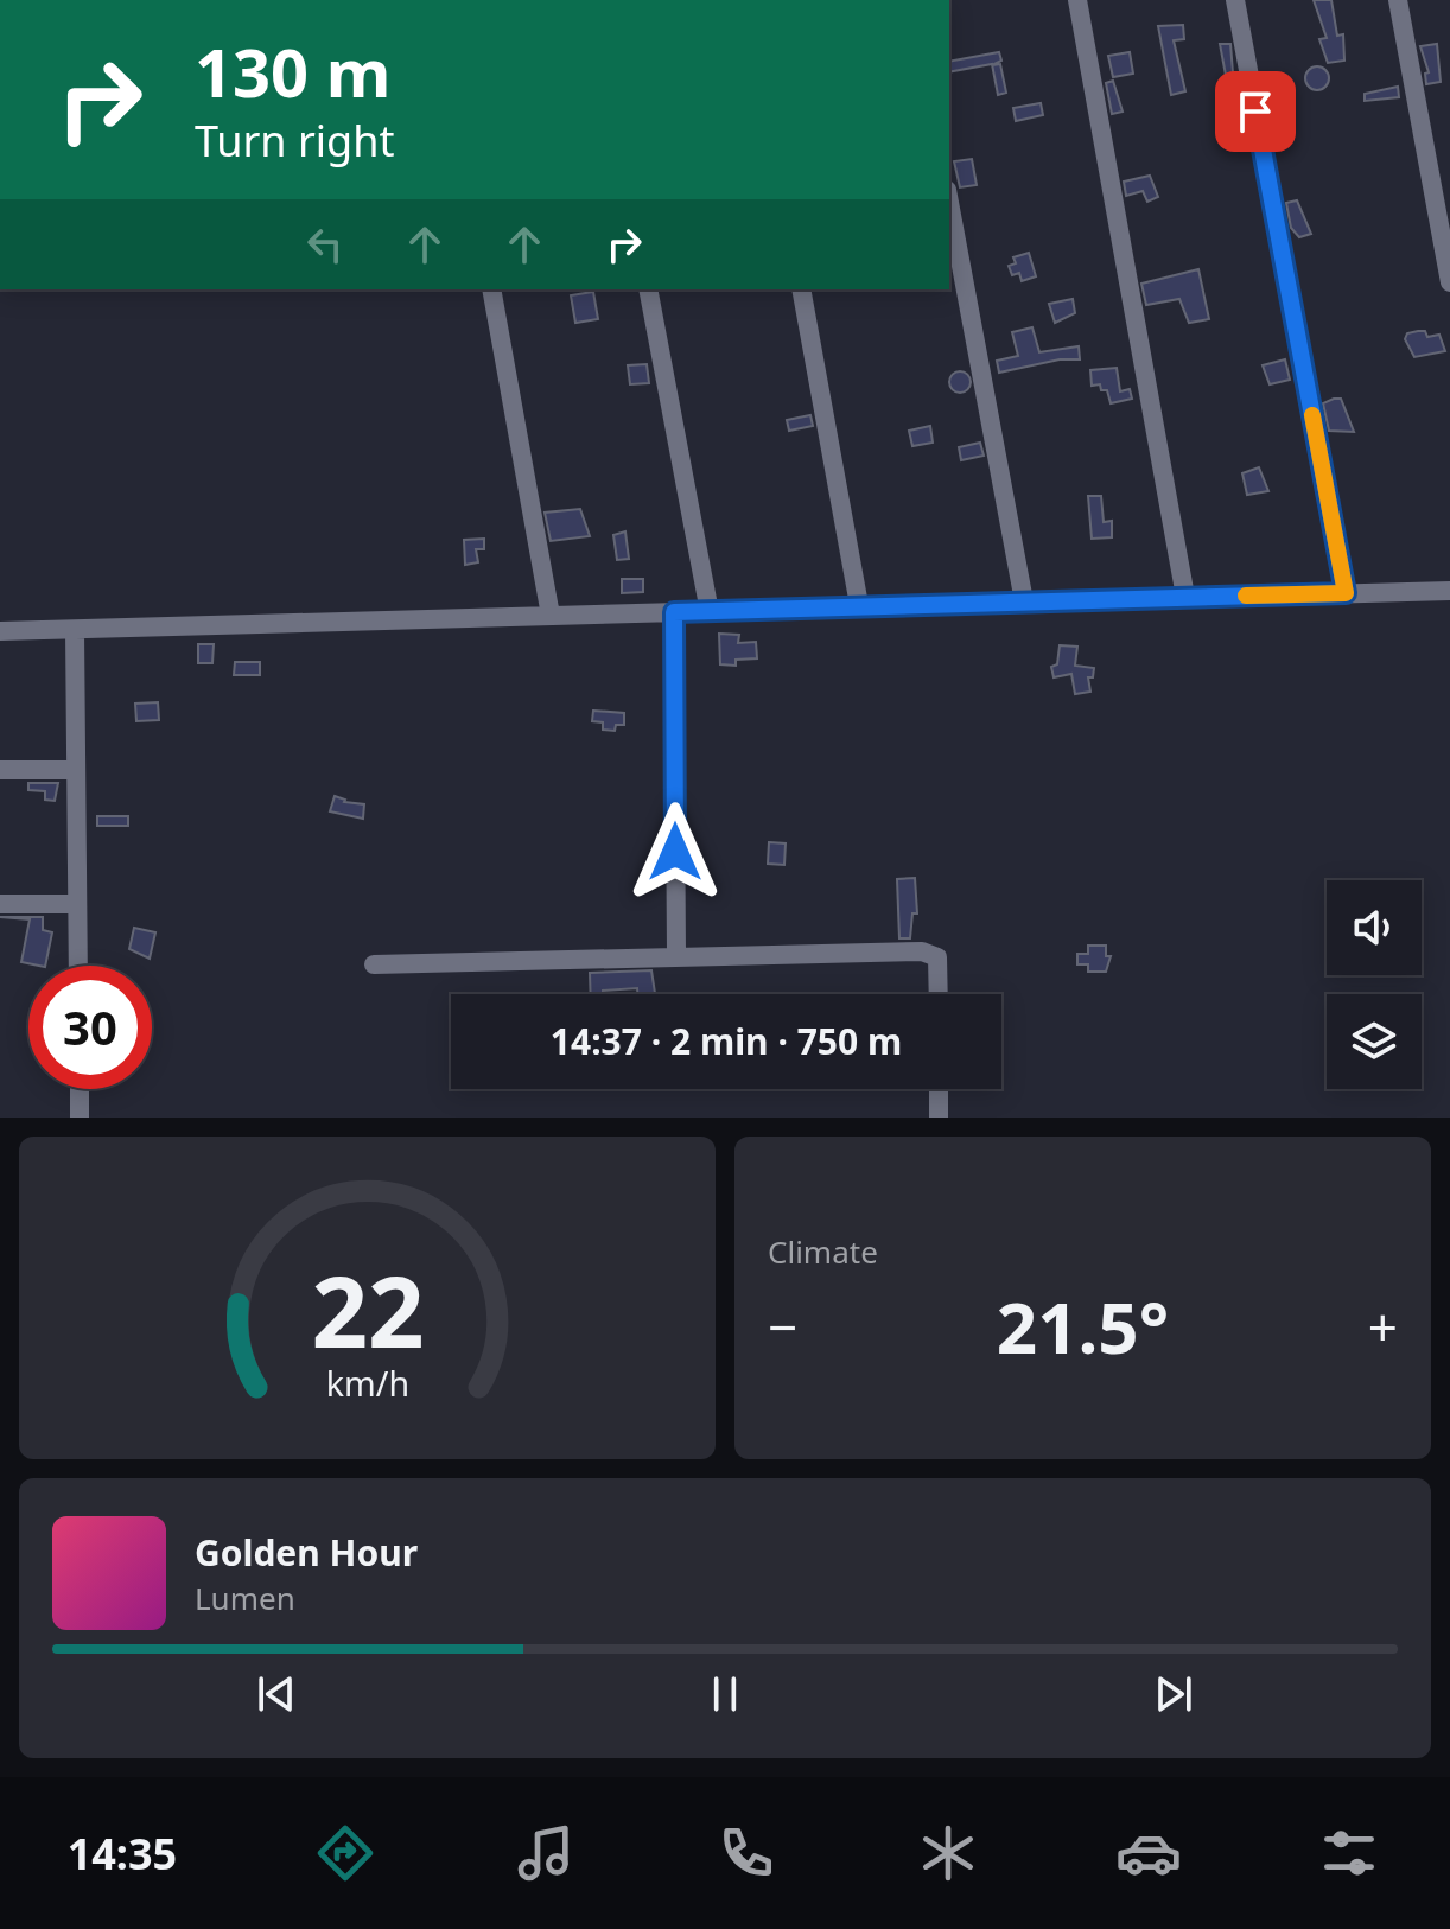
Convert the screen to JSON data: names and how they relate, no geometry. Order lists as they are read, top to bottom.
{
  "page": {
    "turn": ["130 m", "Turn right"],
    "limit": "30",
    "trip": "14:37 · 2 min · 750 m",
    "tile": "Climate",
    "heat": ["−", "21.5°", "+"],
    "song": ["Golden Hour", "Lumen"],
    "tabs": "14:35",
    "gauge": ["22", "km/h"]
  }
}
